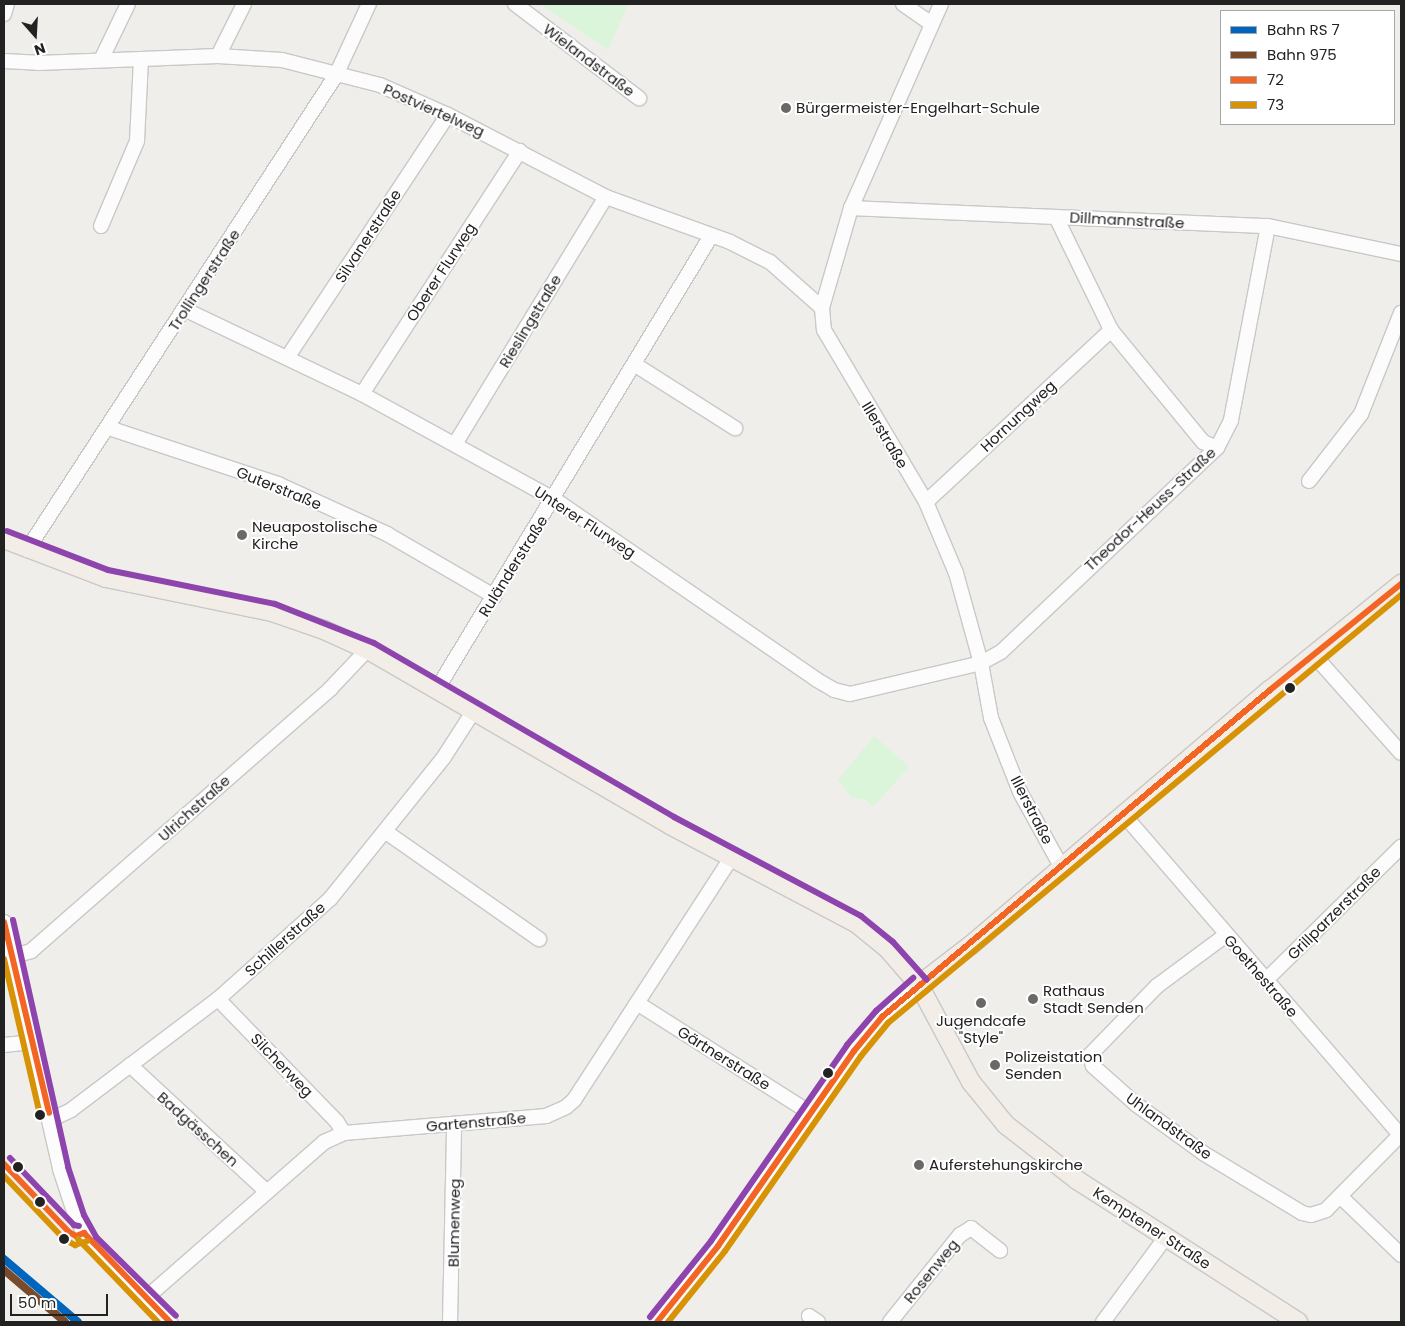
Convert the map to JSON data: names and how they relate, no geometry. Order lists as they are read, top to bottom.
{
  "streets": {
    "main road": ["Kemptener Straße"],
    "street": [
      "Wielandstraße",
      "Postviertelweg",
      "Dillmannstraße",
      "Silvanerstraße",
      "Oberer Flurweg",
      "Trollingerstraße",
      "Rieslingstraße",
      "Hornungweg",
      "Illerstraße",
      "Guterstraße",
      "Theodor-Heuss-Straße",
      "Unterer Flurweg",
      "Ruländerstraße",
      "Ulrichstraße",
      "Grillparzerstraße",
      "Schillerstraße",
      "Goethestraße",
      "Gärtnerstraße",
      "Silcherweg",
      "Gartenstraße",
      "Uhlandstraße",
      "Badgässchen",
      "Blumenweg",
      "Rosenweg"
    ]
  },
  "crossings": [
    ["Postviertelweg", "Silvanerstraße"],
    ["Postviertelweg", "Oberer Flurweg"],
    ["Postviertelweg", "Trollingerstraße"],
    ["Postviertelweg", "Rieslingstraße"],
    ["Postviertelweg", "Illerstraße"],
    ["Postviertelweg", "Ruländerstraße"],
    ["Dillmannstraße", "Illerstraße"],
    ["Dillmannstraße", "Theodor-Heuss-Straße"],
    ["Silvanerstraße", "Unterer Flurweg"],
    ["Oberer Flurweg", "Unterer Flurweg"],
    ["Trollingerstraße", "Guterstraße"],
    ["Trollingerstraße", "Unterer Flurweg"],
    ["Trollingerstraße", "Kemptener Straße"],
    ["Rieslingstraße", "Unterer Flurweg"],
    ["Hornungweg", "Illerstraße"],
    ["Illerstraße", "Theodor-Heuss-Straße"],
    ["Illerstraße", "Unterer Flurweg"],
    ["Guterstraße", "Ruländerstraße"],
    ["Theodor-Heuss-Straße", "Unterer Flurweg"],
    ["Unterer Flurweg", "Ruländerstraße"],
    ["Ruländerstraße", "Kemptener Straße"],
    ["Ulrichstraße", "Kemptener Straße"],
    ["Grillparzerstraße", "Goethestraße"],
    ["Schillerstraße", "Silcherweg"],
    ["Schillerstraße", "Badgässchen"],
    ["Schillerstraße", "Kemptener Straße"],
    ["Goethestraße", "Uhlandstraße"],
    ["Gärtnerstraße", "Gartenstraße"],
    ["Silcherweg", "Gartenstraße"],
    ["Gartenstraße", "Badgässchen"],
    ["Gartenstraße", "Blumenweg"],
    ["Gartenstraße", "Kemptener Straße"]
  ],
  "places": [
    "Bürgermeister-Engelhart-Schule",
    "Neuapostolische Kirche",
    "Rathaus Stadt Senden",
    "Jugendcafe \"Style\"",
    "Polizeistation Senden",
    "Auferstehungskirche"
  ],
  "lines": ["transit line 72", "transit line 73", "rail line 975"],
  "legend": [
    "Bahn RS 7",
    "Bahn 975",
    "72",
    "73"
  ],
  "scale_bar": "50 m",
  "north": "bottom"
}
